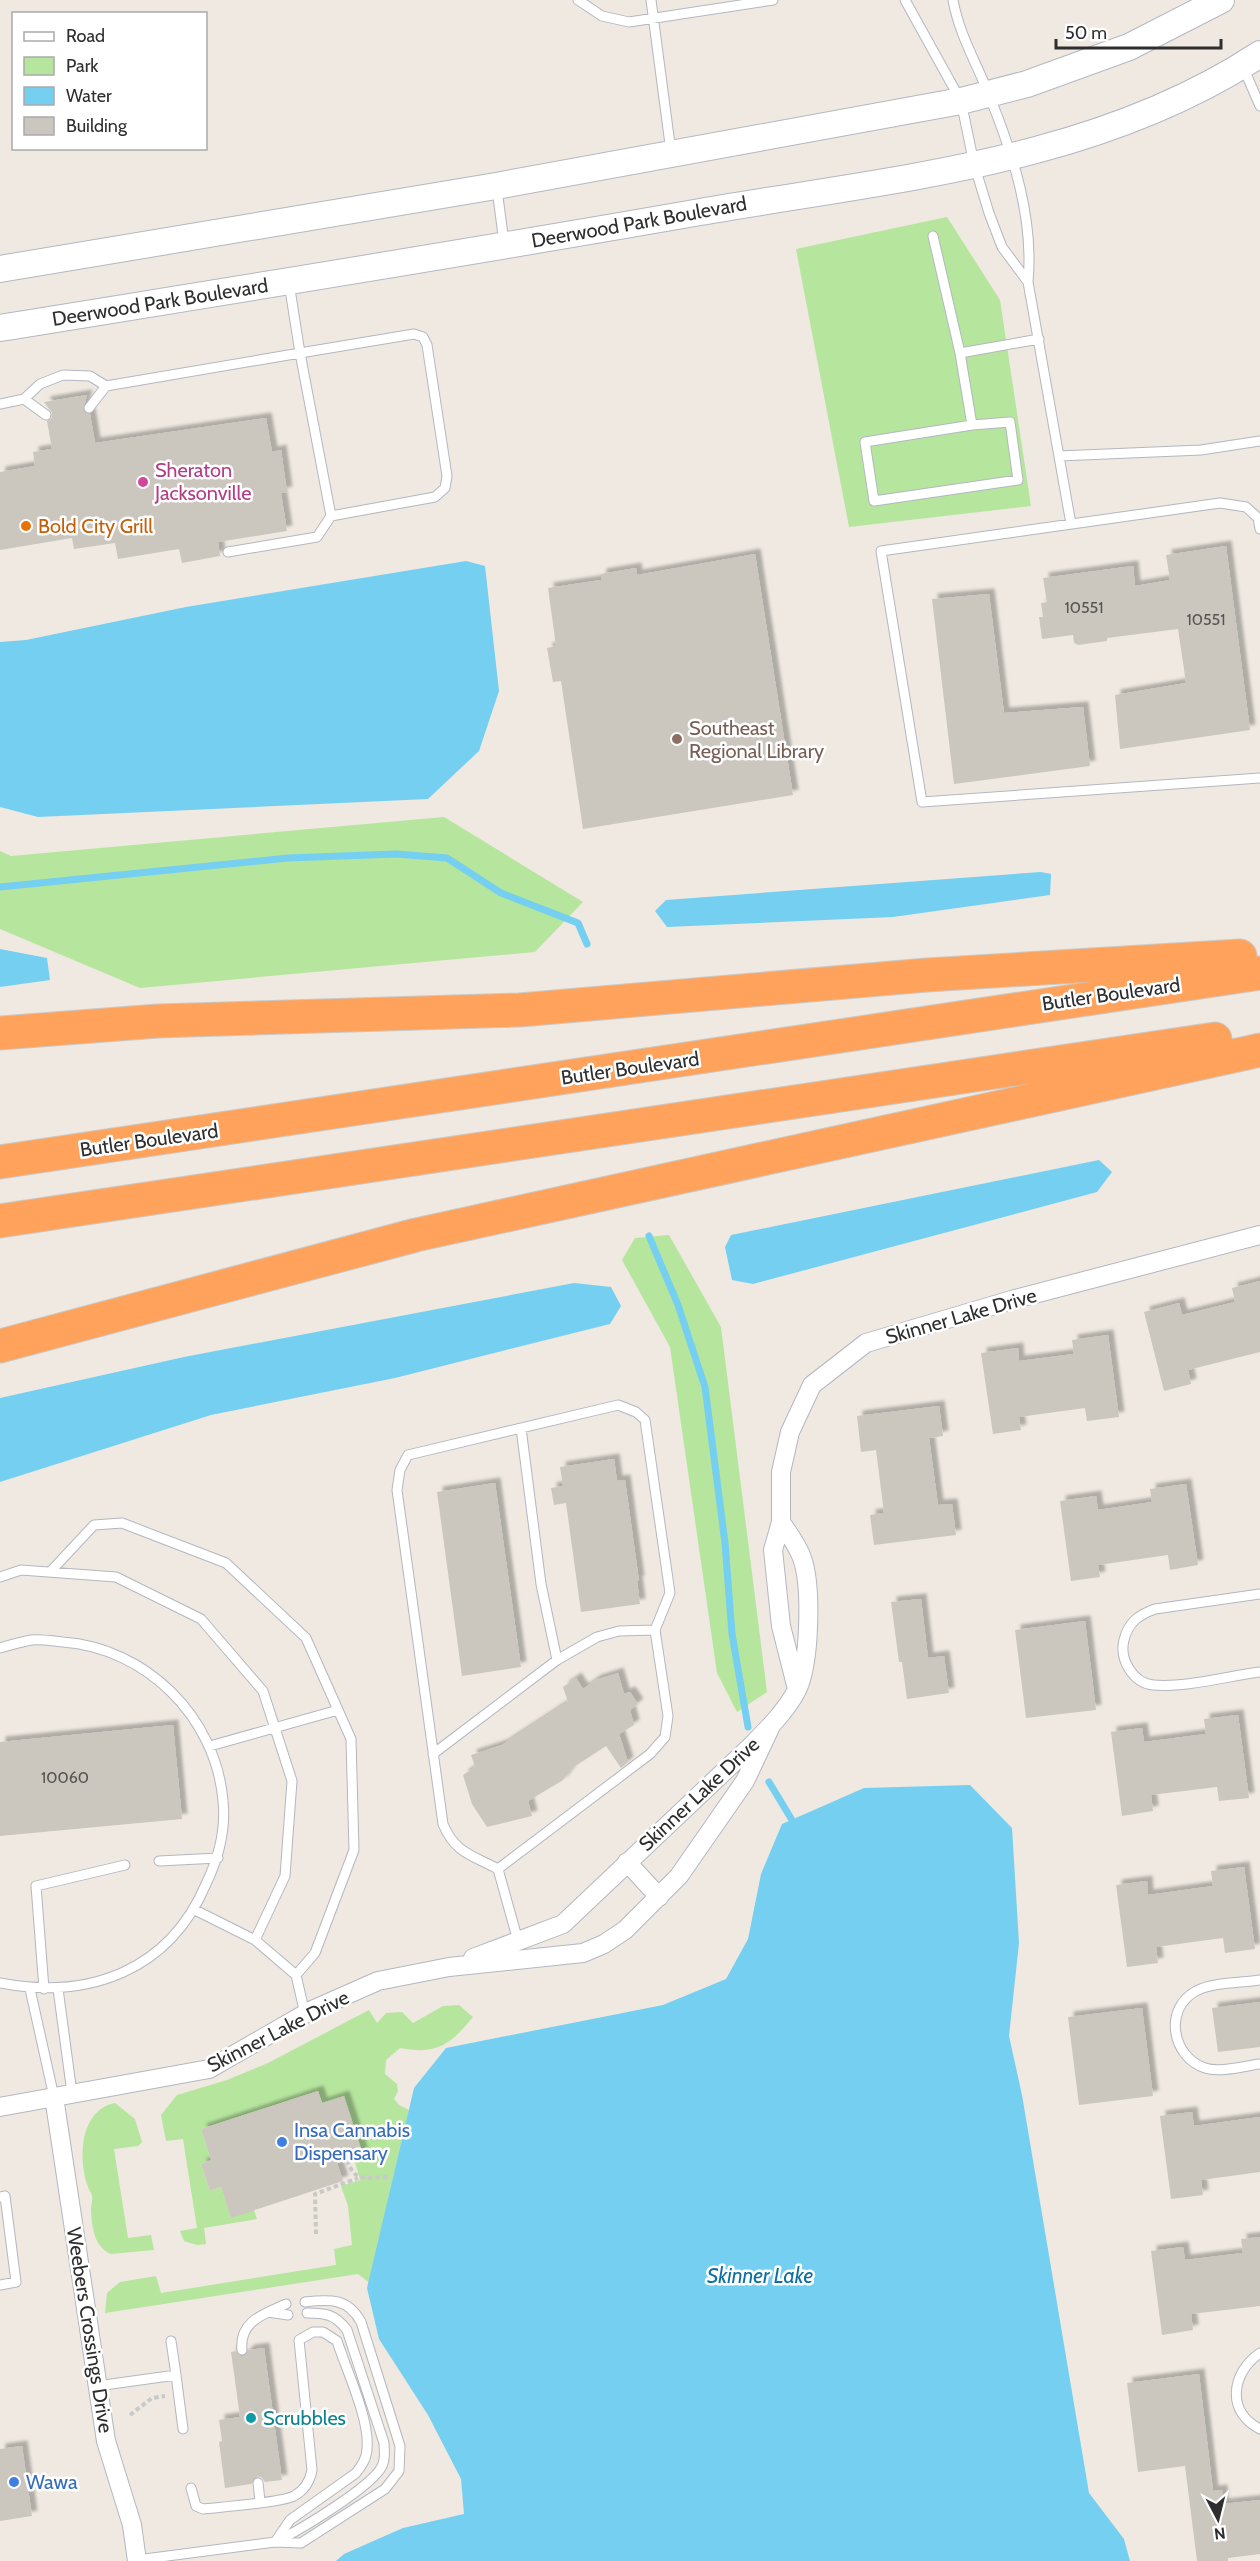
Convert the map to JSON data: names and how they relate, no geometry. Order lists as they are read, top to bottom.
{
  "streets": {
    "highway": ["Butler Boulevard"],
    "main road": ["Deerwood Park Boulevard"],
    "street": ["Skinner Lake Drive", "Weebers Crossings Drive"]
  },
  "crossings": [
    ["Skinner Lake Drive", "Weebers Crossings Drive"]
  ],
  "water": ["Skinner Lake"],
  "places": [
    "Sheraton Jacksonville",
    "Bold City Grill",
    "Southeast Regional Library",
    "Insa Cannabis Dispensary",
    "Scrubbles",
    "Wawa"
  ],
  "house_numbers": ["10551", "10551", "10060"],
  "legend": [
    "Road",
    "Park",
    "Water",
    "Building"
  ],
  "scale_bar": "50 m",
  "north": "bottom"
}
